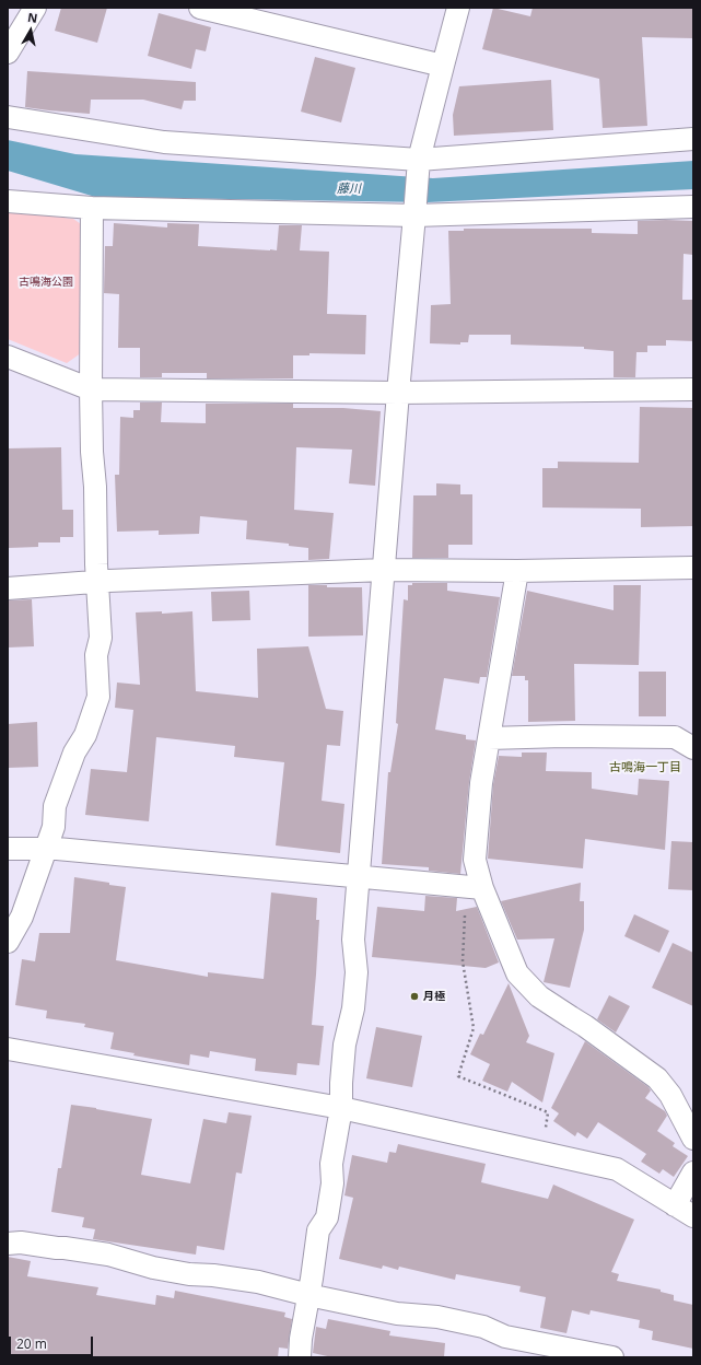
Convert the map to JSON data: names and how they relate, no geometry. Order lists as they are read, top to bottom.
{
  "districts": ["古鳴海一丁目"],
  "water": ["藤川"],
  "parks": ["古鳴海公園"],
  "places": ["月極"],
  "scale_bar": "20 m",
  "north": "top"
}
